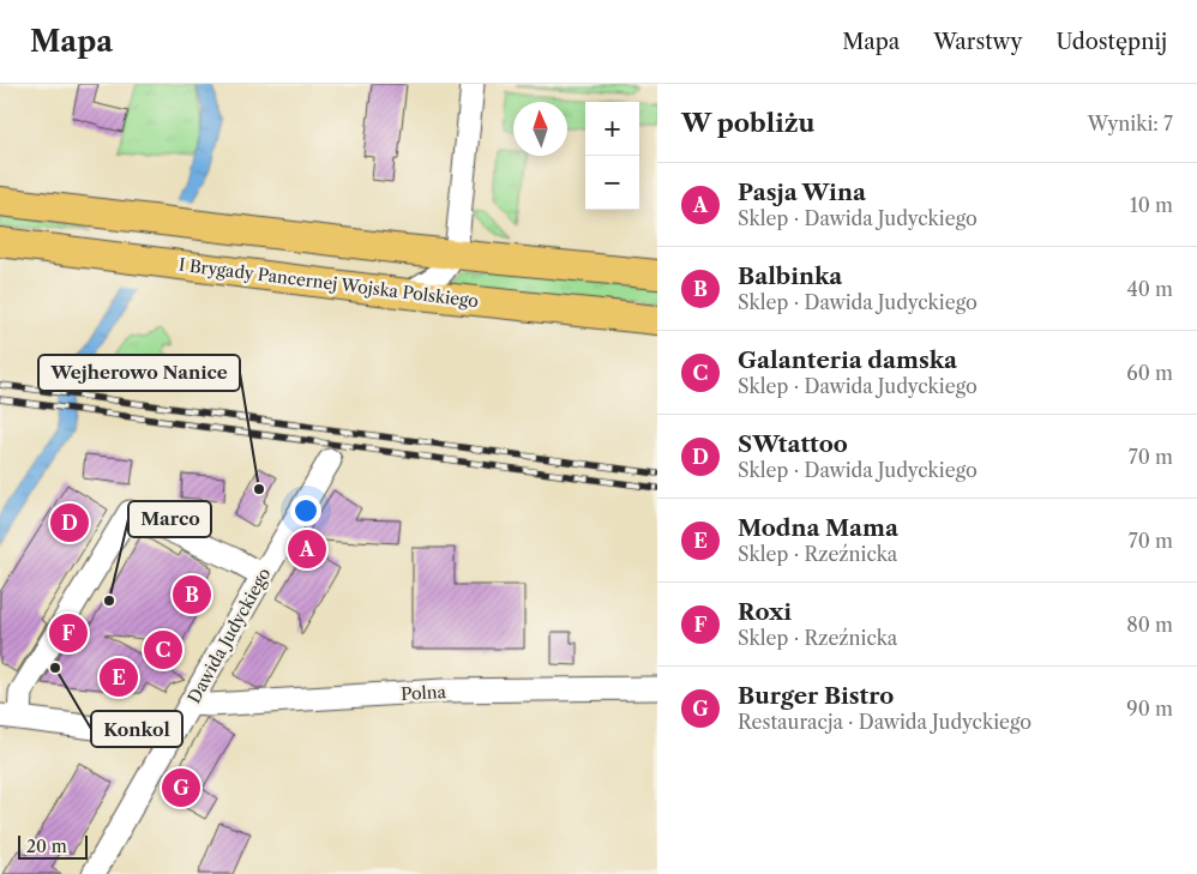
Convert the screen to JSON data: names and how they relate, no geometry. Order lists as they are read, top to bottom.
{
  "streets": {
    "main road": ["I Brygady Pancernej Wojska Polskiego"],
    "street": ["Dawida Judyckiego", "Polna"]
  },
  "crossings": [
    ["Dawida Judyckiego", "Polna"]
  ],
  "places": ["Wejherowo Nanice", "Marco", "Konkol"],
  "scale_bar": "20 m",
  "north": "top",
  "page": {
    "header": "Mapa",
    "nav": ["Mapa", "Warstwy", "Udostępnij"],
    "heading": ["W pobliżu", "Wyniki: 7"],
    "map_buttons": ["+", "−"],
    "list": [
      {
        "mark": "A",
        "name": "Pasja Wina",
        "note": "Sklep · Dawida Judyckiego",
        "value": "10 m"
      },
      {
        "mark": "B",
        "name": "Balbinka",
        "note": "Sklep · Dawida Judyckiego",
        "value": "40 m"
      },
      {
        "mark": "C",
        "name": "Galanteria damska",
        "note": "Sklep · Dawida Judyckiego",
        "value": "60 m"
      },
      {
        "mark": "D",
        "name": "SWtattoo",
        "note": "Sklep · Dawida Judyckiego",
        "value": "70 m"
      },
      {
        "mark": "E",
        "name": "Modna Mama",
        "note": "Sklep · Rzeźnicka",
        "value": "70 m"
      },
      {
        "mark": "F",
        "name": "Roxi",
        "note": "Sklep · Rzeźnicka",
        "value": "80 m"
      },
      {
        "mark": "G",
        "name": "Burger Bistro",
        "note": "Restauracja · Dawida Judyckiego",
        "value": "90 m"
      }
    ],
    "pins": [
      "D",
      "A",
      "B",
      "F",
      "C",
      "E",
      "G"
    ],
    "scale": "20 m"
  }
}
